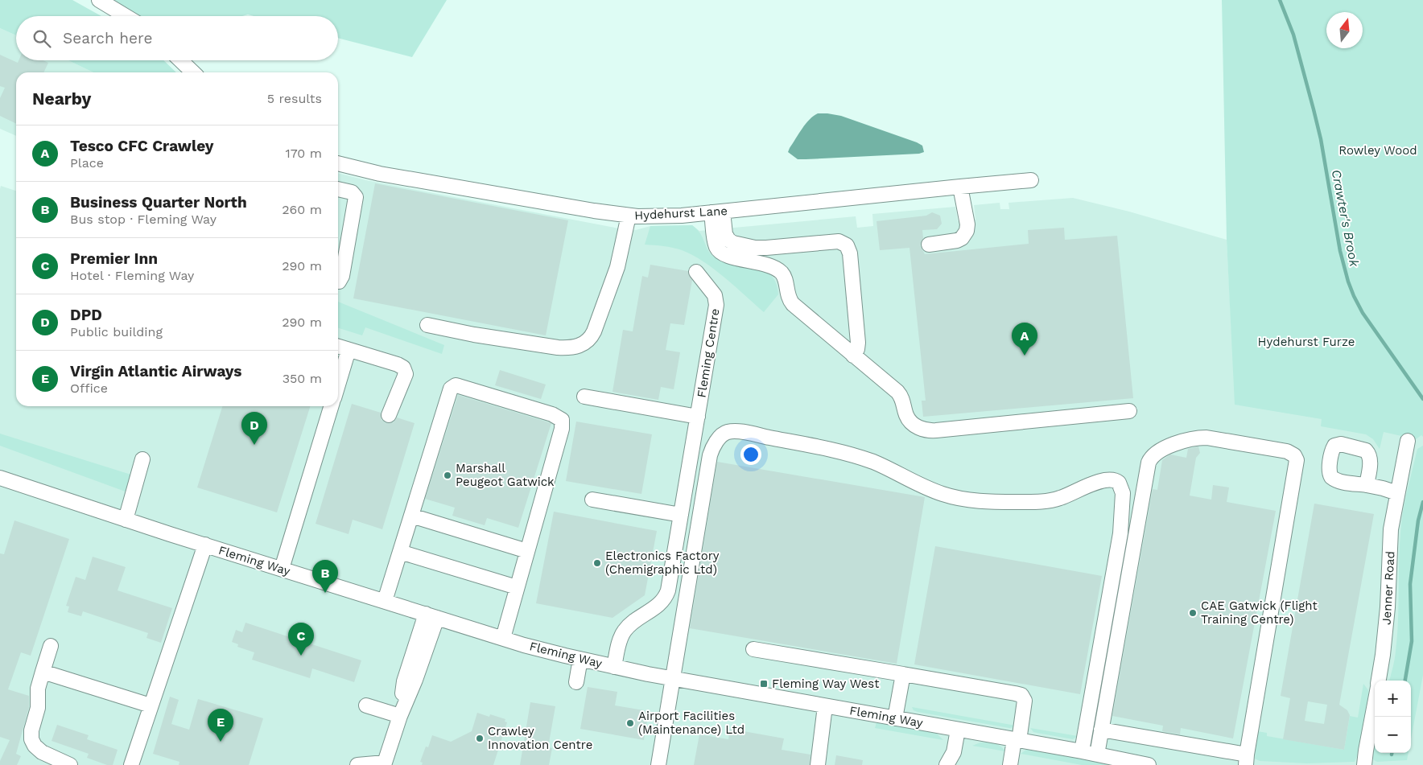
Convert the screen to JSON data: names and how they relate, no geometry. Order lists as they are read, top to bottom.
{
  "streets": {
    "street": [
      "Hydehurst Lane",
      "Fleming Centre",
      "Fleming Way",
      "Jenner Road"
    ]
  },
  "crossings": [
    ["Fleming Centre", "Fleming Way"]
  ],
  "water": ["Crawter's Brook"],
  "parks": ["Rowley Wood", "Hydehurst Furze"],
  "places": {
    "other": [
      "Marshall Peugeot Gatwick",
      "Electronics Factory (Chemigraphic Ltd)",
      "CAE Gatwick (Flight Training Centre)",
      "Airport Facilities (Maintenance) Ltd",
      "Crawley Innovation Centre"
    ],
    "transit": ["Fleming Way West"]
  },
  "north": "top",
  "page": {
    "search": "Search here",
    "heading": ["Nearby", "5 results"],
    "list": [
      {
        "mark": "A",
        "name": "Tesco CFC Crawley",
        "note": "Place",
        "value": "170 m"
      },
      {
        "mark": "B",
        "name": "Business Quarter North",
        "note": "Bus stop · Fleming Way",
        "value": "260 m"
      },
      {
        "mark": "C",
        "name": "Premier Inn",
        "note": "Hotel · Fleming Way",
        "value": "290 m"
      },
      {
        "mark": "D",
        "name": "DPD",
        "note": "Public building",
        "value": "290 m"
      },
      {
        "mark": "E",
        "name": "Virgin Atlantic Airways",
        "note": "Office",
        "value": "350 m"
      }
    ],
    "pins": [
      "A",
      "D",
      "B",
      "C",
      "E"
    ],
    "map_buttons": ["+", "−"]
  }
}
